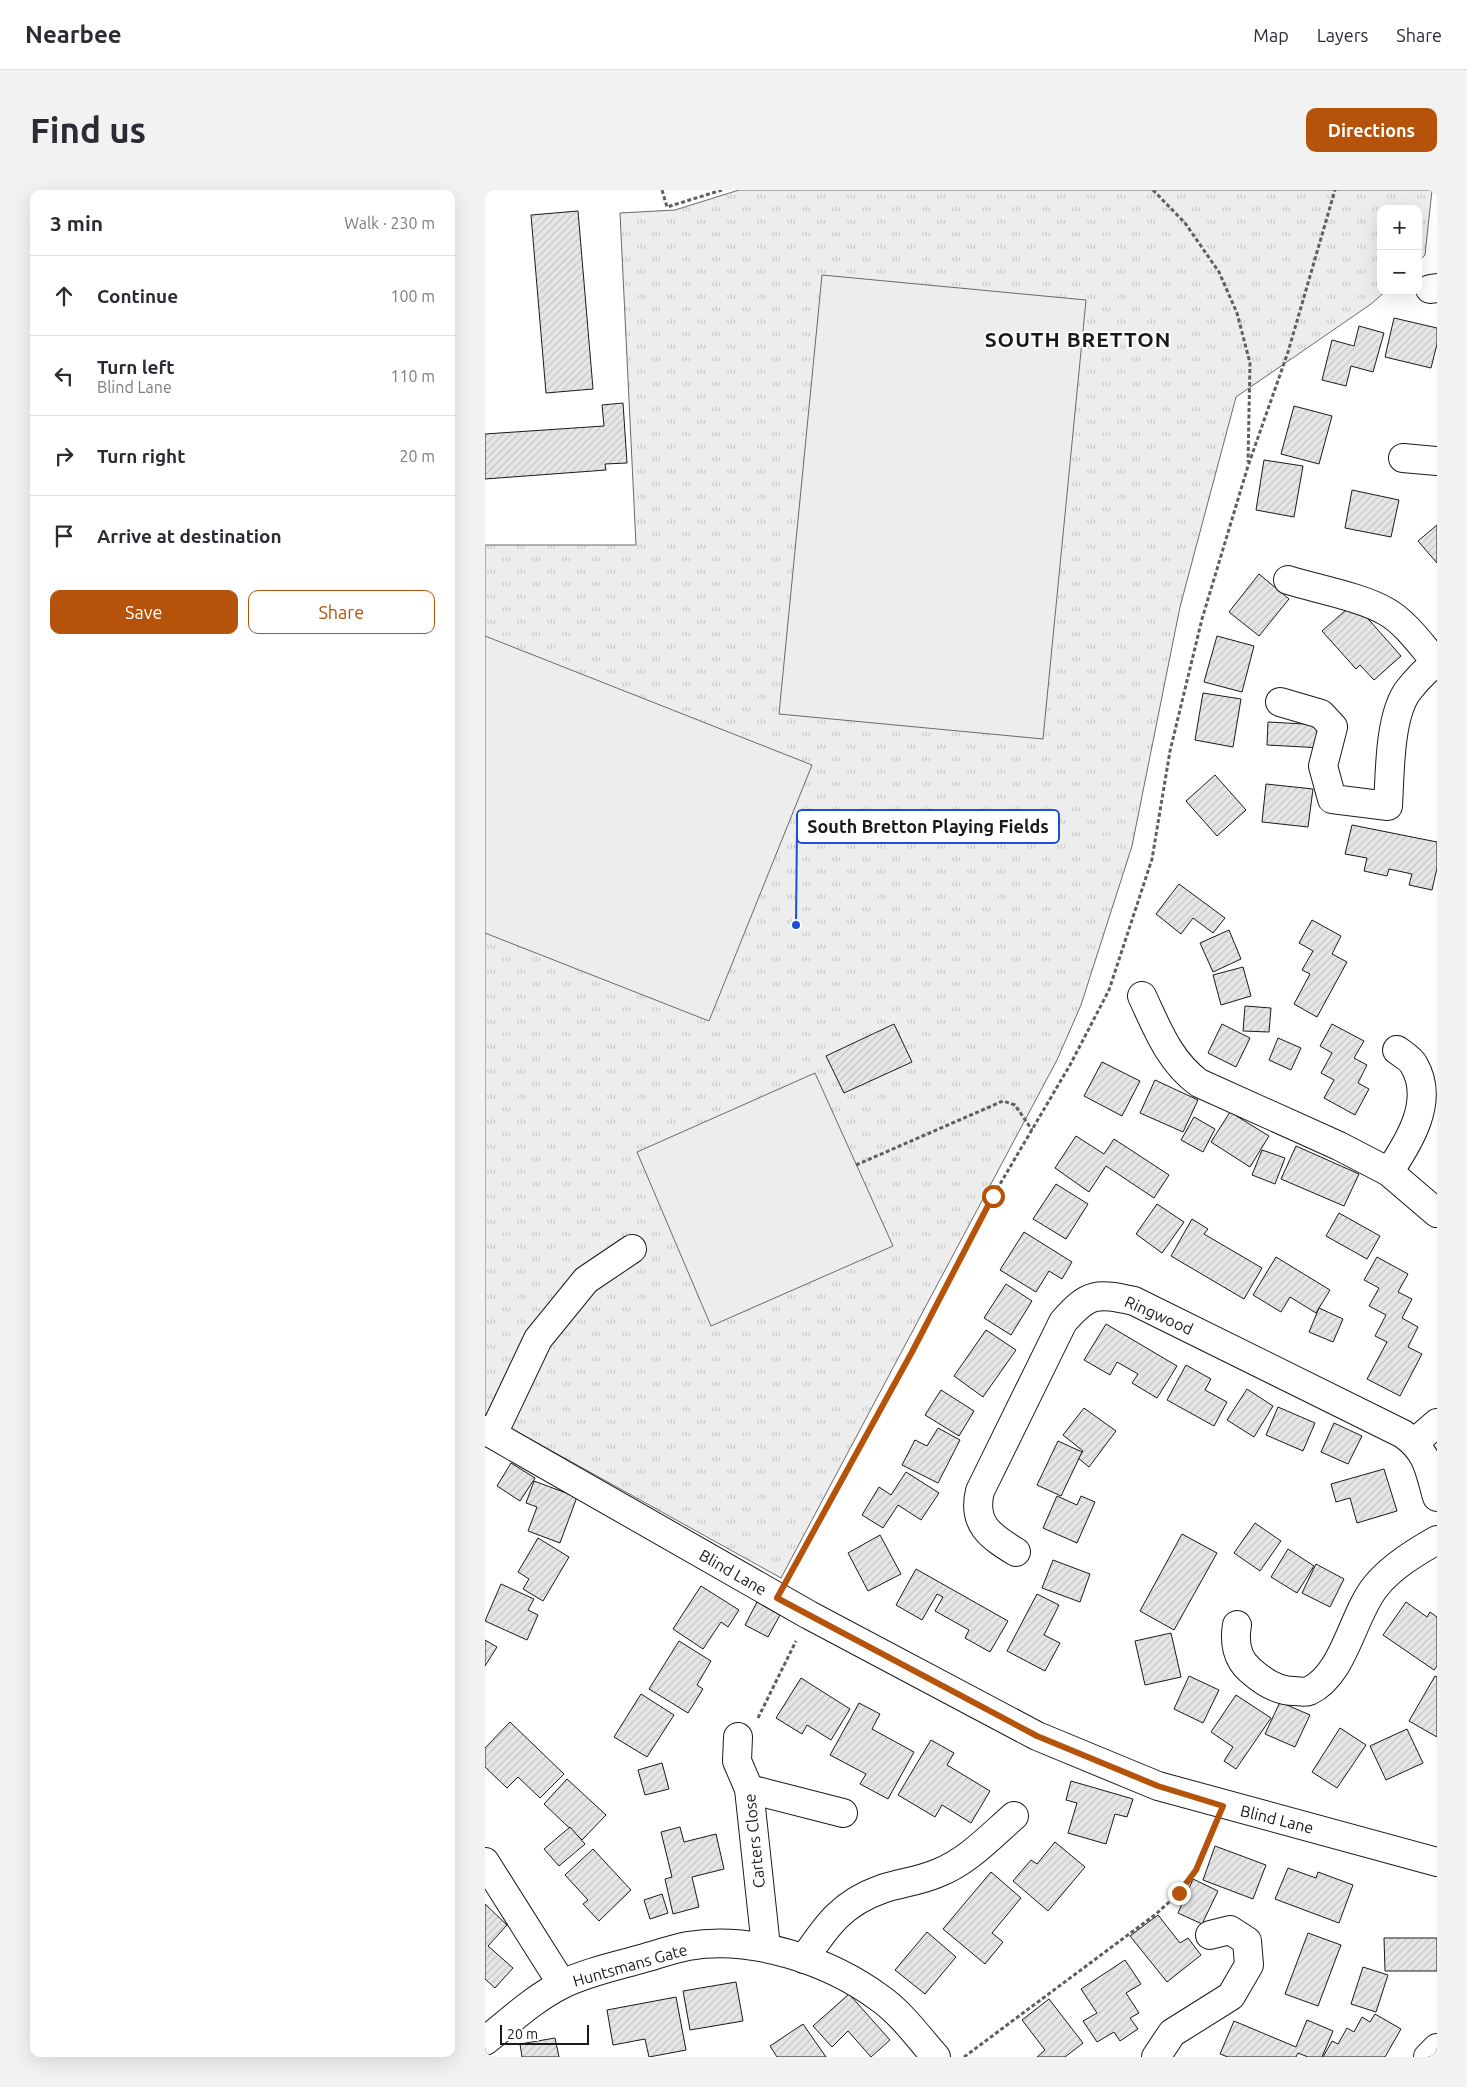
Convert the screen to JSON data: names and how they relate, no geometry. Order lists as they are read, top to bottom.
{
  "streets": {
    "street": [
      "Ringwood",
      "Blind Lane",
      "Carters Close",
      "Huntsmans Gate"
    ]
  },
  "crossings": [
    ["Carters Close", "Huntsmans Gate"]
  ],
  "districts": ["SOUTH BRETTON"],
  "places": ["South Bretton Playing Fields"],
  "scale_bar": "20 m",
  "page": {
    "header": "Nearbee",
    "nav": ["Map", "Layers", "Share"],
    "buttons": [
      "Directions",
      ["Save", "Share"]
    ],
    "title": "Find us",
    "heading": ["3 min", "Walk · 230 m"],
    "map_buttons": ["+", "−"],
    "list": [
      ["Continue", "100 m"],
      ["Turn left", "Blind Lane", "110 m"],
      ["Turn right", "20 m"],
      "Arrive at destination"
    ],
    "scale": "20 m"
  }
}
